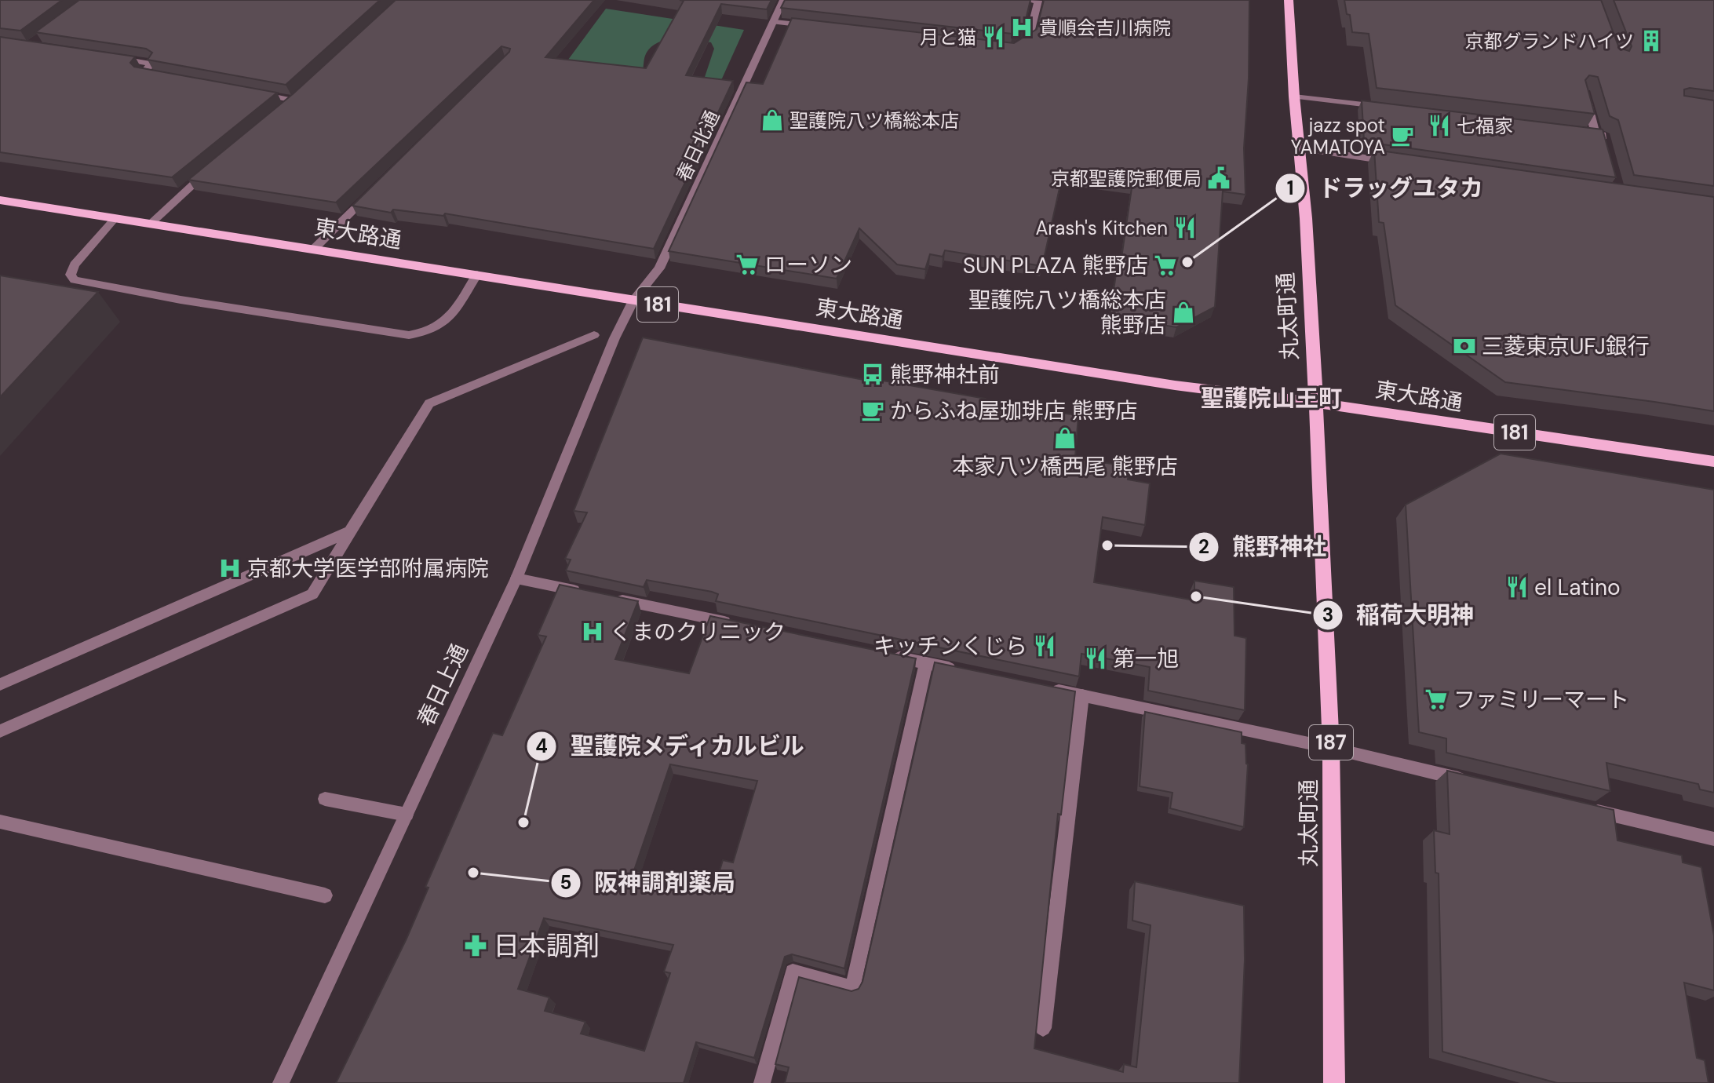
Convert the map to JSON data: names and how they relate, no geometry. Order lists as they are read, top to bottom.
{
  "streets": {
    "main road": [
      "東大路通",
      "181",
      "丸太町通",
      "187"
    ],
    "street": ["春日北通", "春日上通"]
  },
  "crossings": [
    ["春日北通", "東大路通"],
    ["春日北通", "春日上通"],
    ["東大路通", "丸太町通"],
    ["東大路通", "春日上通"]
  ],
  "districts": ["聖護院山王町"],
  "places": {
    "hospital": ["貴順会吉川病院", "京都大学医学部附属病院", "くまのクリニック"],
    "restaurant": [
      "月と猫",
      "七福家",
      "Arash's Kitchen",
      "el Latino",
      "キッチンくじら",
      "第一旭"
    ],
    "building": ["京都グランドハイツ"],
    "shop": ["聖護院八ツ橋総本店", "聖護院八ツ橋総本店 熊野店", "本家八ツ橋西尾 熊野店"],
    "cafe": ["jazz spot YAMATOYA", "からふね屋珈琲店 熊野店"],
    "public building": ["京都聖護院郵便局"],
    "other": [
      "ドラッグユタカ",
      "熊野神社",
      "稲荷大明神",
      "聖護院メディカルビル",
      "阪神調剤薬局"
    ],
    "supermarket": ["ローソン", "SUN PLAZA 熊野店", "ファミリーマート"],
    "bank": ["三菱東京UFJ銀行"],
    "bus stop": ["熊野神社前"],
    "pharmacy": ["日本調剤"]
  }
}
